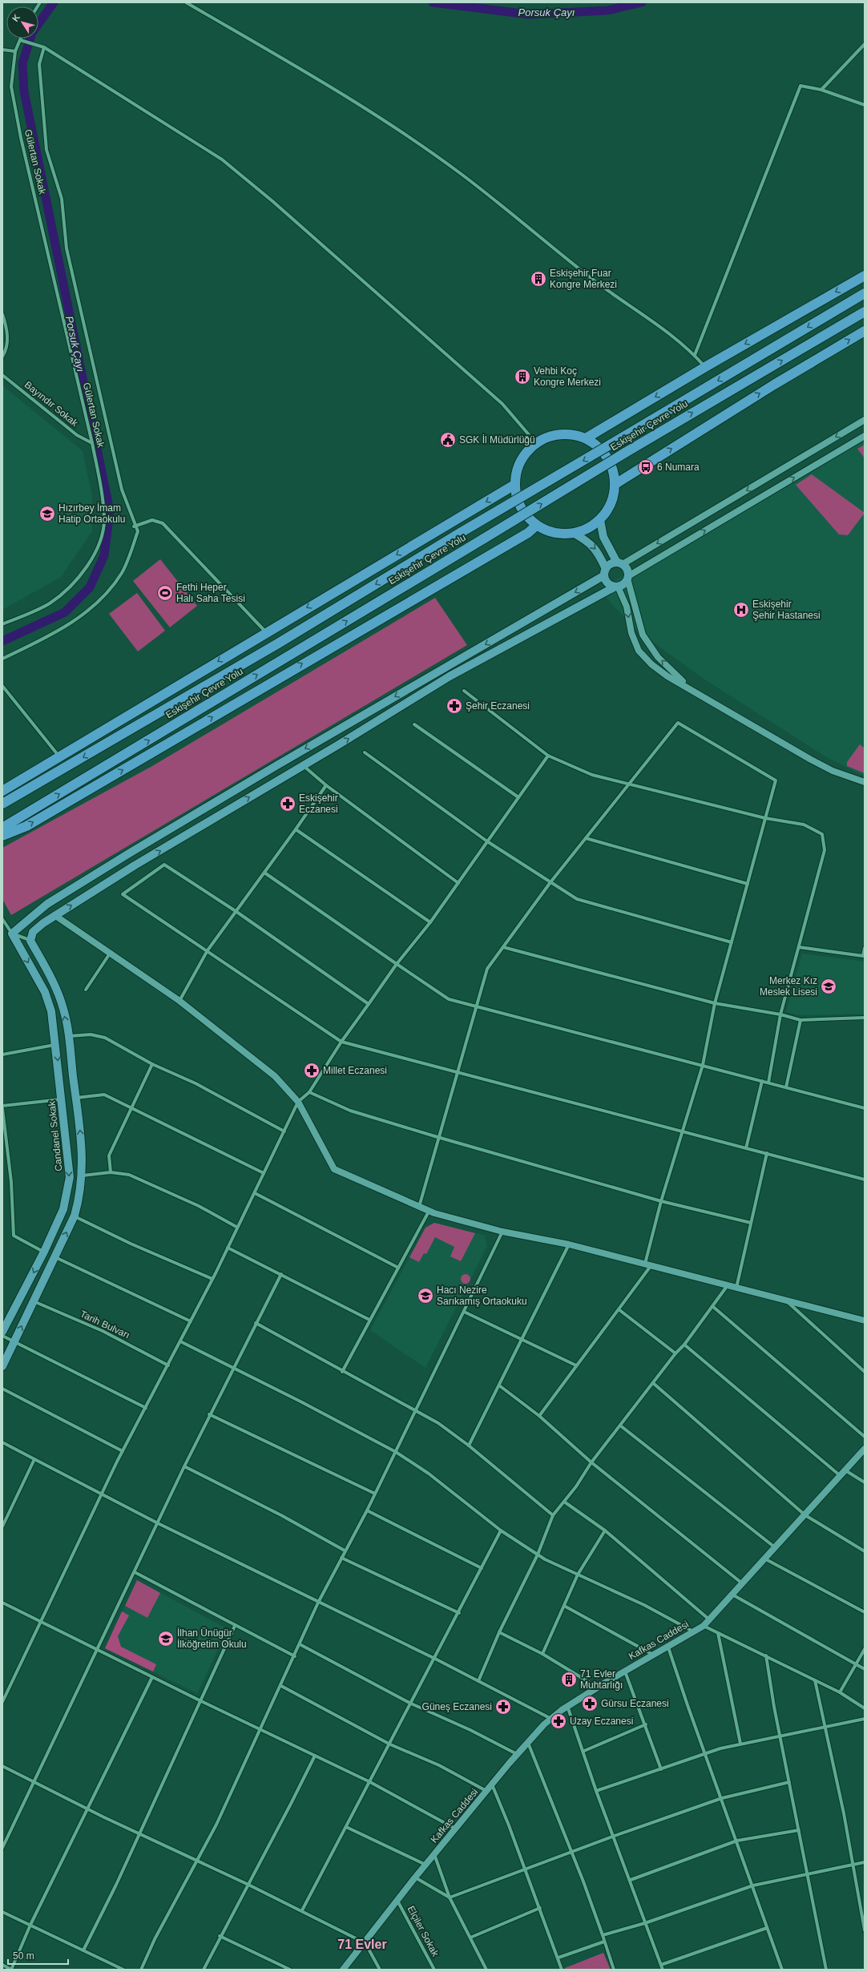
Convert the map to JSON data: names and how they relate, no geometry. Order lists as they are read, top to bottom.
{
  "streets": {
    "highway": ["Eskişehir Çevre Yolu"],
    "main road": ["Candanel Sokak"],
    "street": [
      "Gülertan Sokak",
      "Bayındır Sokak",
      "Tarih Bulvarı",
      "Kafkas Caddesi",
      "Elçiler Sokak"
    ]
  },
  "crossings": [
    ["Gülertan Sokak", "Bayındır Sokak"],
    ["Kafkas Caddesi", "Elçiler Sokak"]
  ],
  "one_way": ["Candanel Sokak"],
  "districts": ["71 Evler"],
  "water": ["Porsuk Çayı"],
  "places": {
    "building": ["Eskişehir Fuar Kongre Merkezi", "Vehbi Koç Kongre Merkezi", "71 Evler Muhtarlığı"],
    "public building": ["SGK İl Müdürlüğü"],
    "bus stop": ["6 Numara"],
    "school or university": [
      "Hızırbey İmam Hatip Ortaokulu",
      "Merkez Kız Meslek Lisesi",
      "Hacı Nezire Sarıkamış Ortaokuku",
      "İlhan Ünügür İlköğretim Okulu"
    ],
    "sports": ["Fethi Heper Halı Saha Tesisi"],
    "hospital": ["Eskişehir Şehir Hastanesi"],
    "pharmacy": [
      "Şehir Eczanesi",
      "Eskişehir Eczanesi",
      "Millet Eczanesi",
      "Gürsu Eczanesi",
      "Güneş Eczanesi",
      "Uzay Eczanesi"
    ]
  },
  "scale_bar": "50 m",
  "north": "top left"
}
